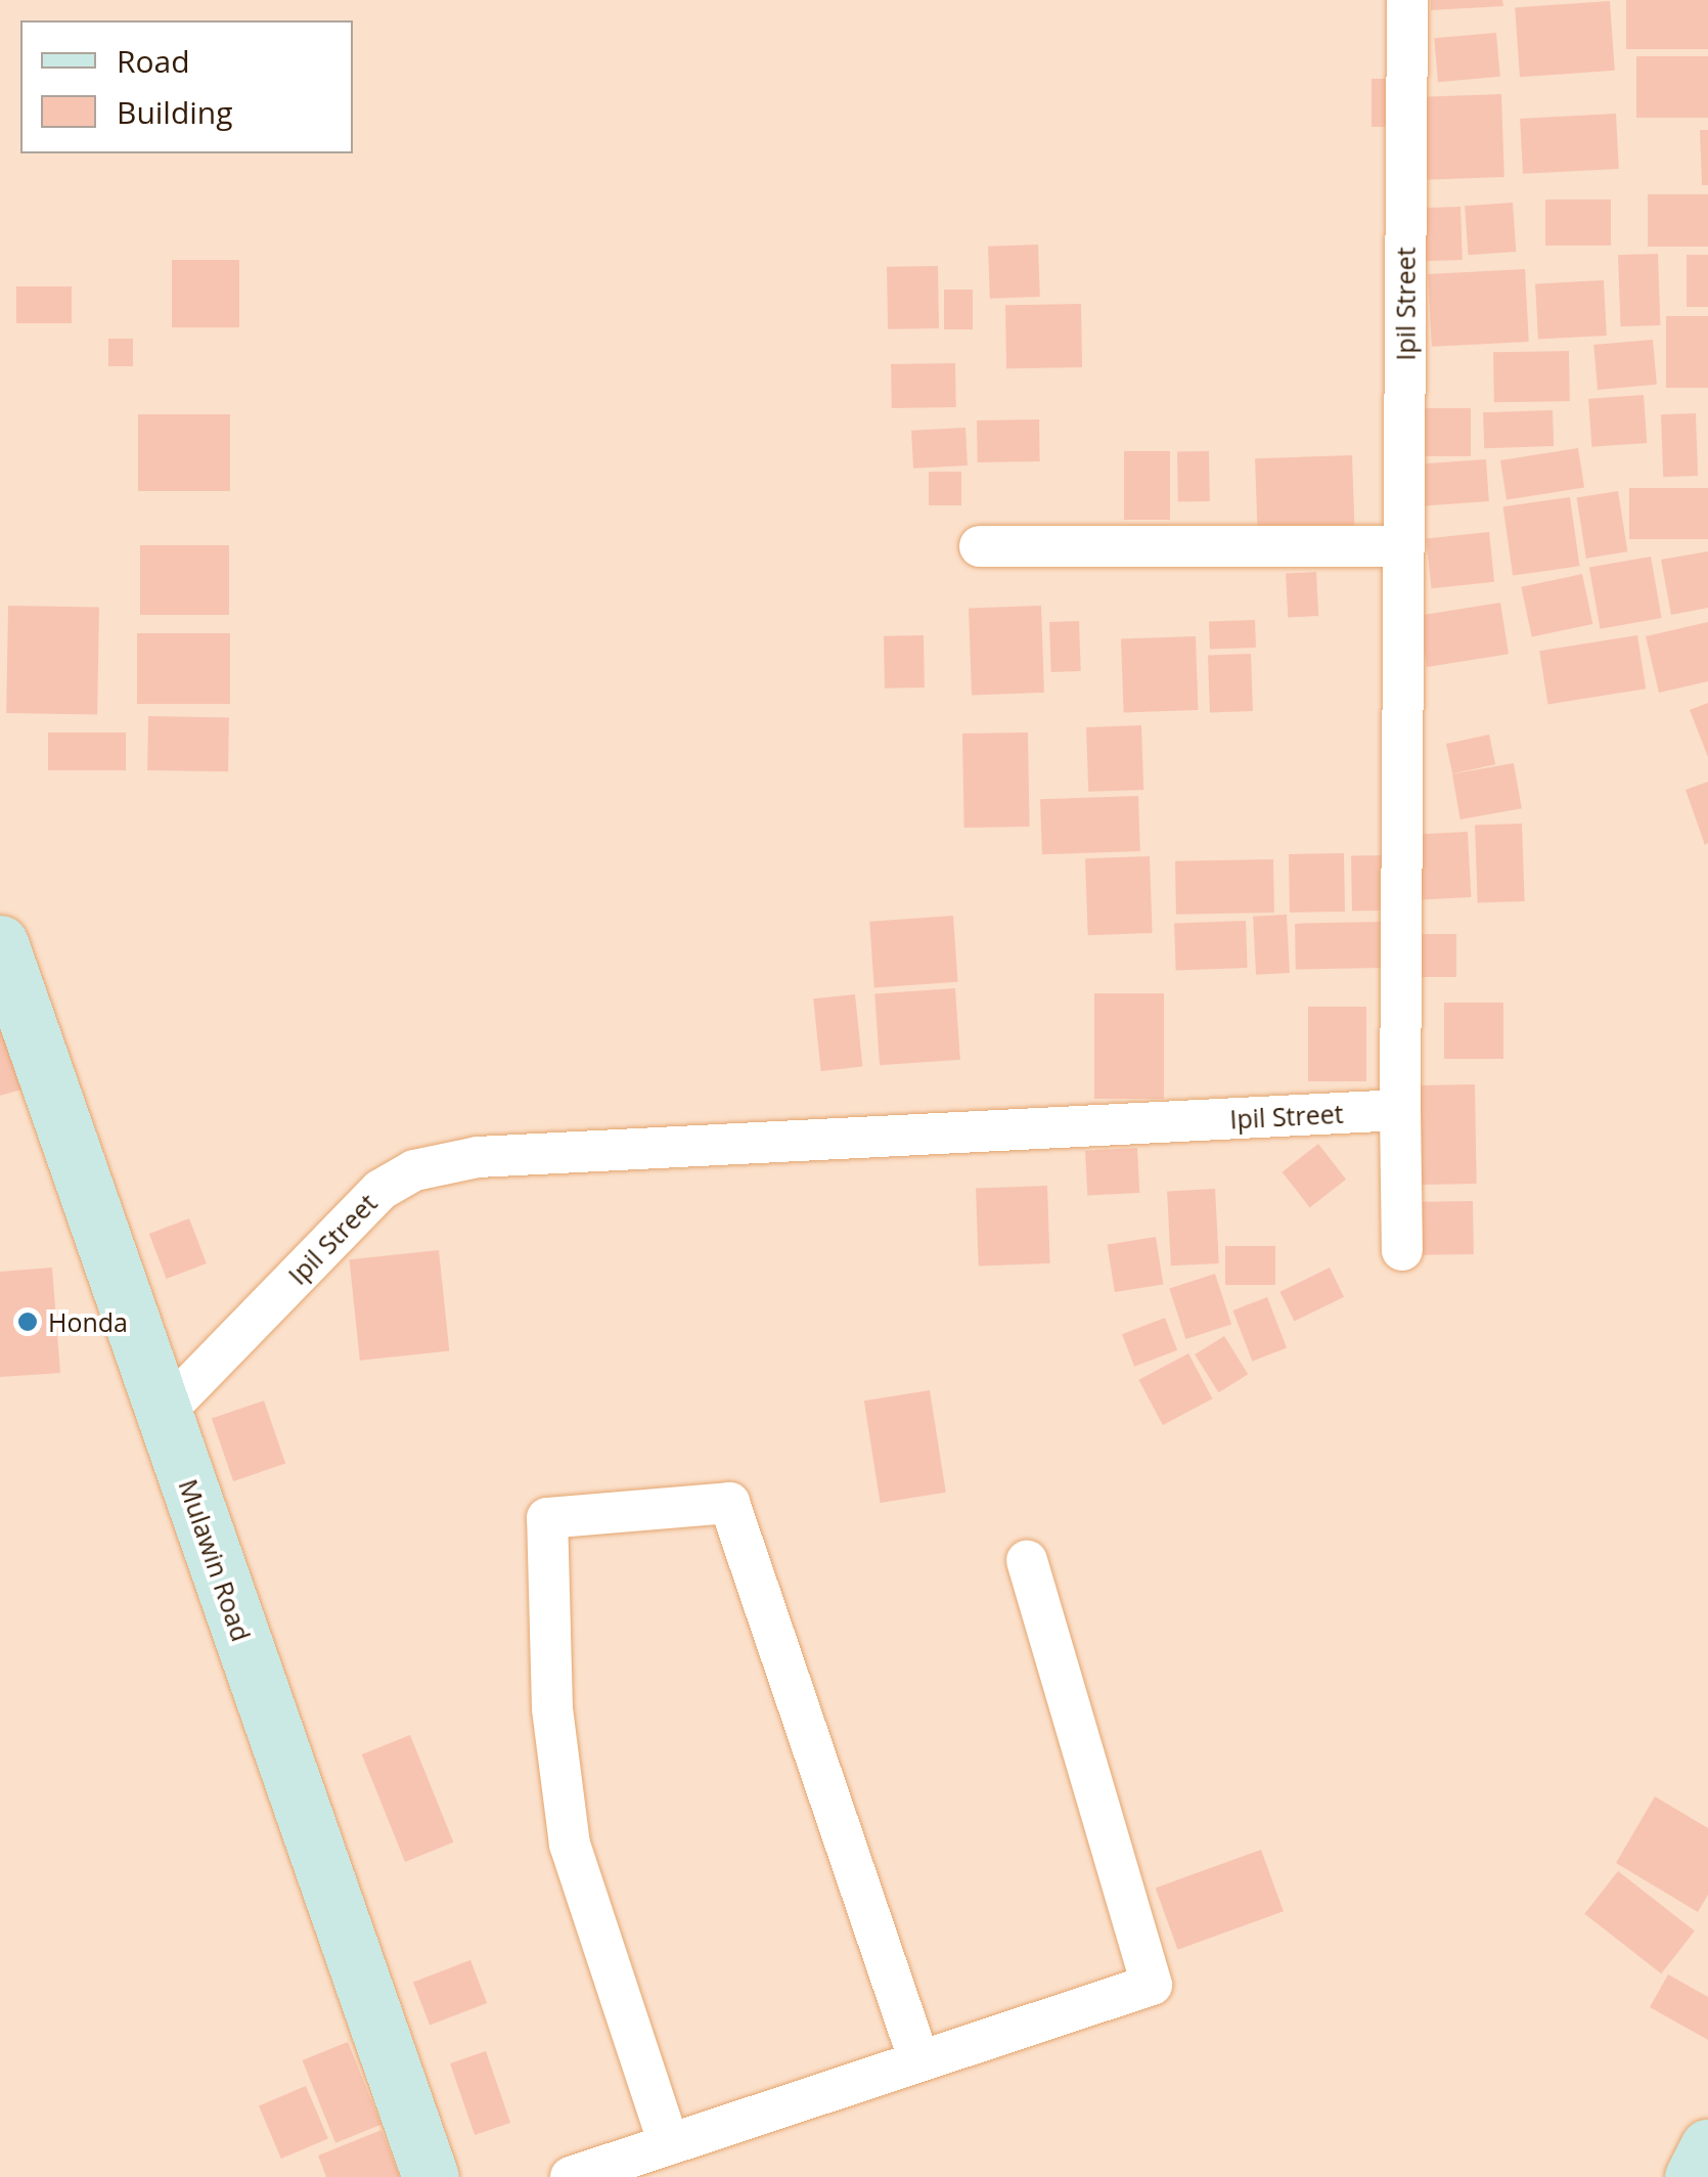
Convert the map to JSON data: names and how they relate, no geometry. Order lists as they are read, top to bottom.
{
  "streets": {
    "main road": ["Mulawin Road"],
    "street": ["Ipil Street"]
  },
  "crossings": [
    ["Ipil Street", "Mulawin Road"]
  ],
  "places": ["Honda"],
  "legend": ["Road", "Building"]
}
